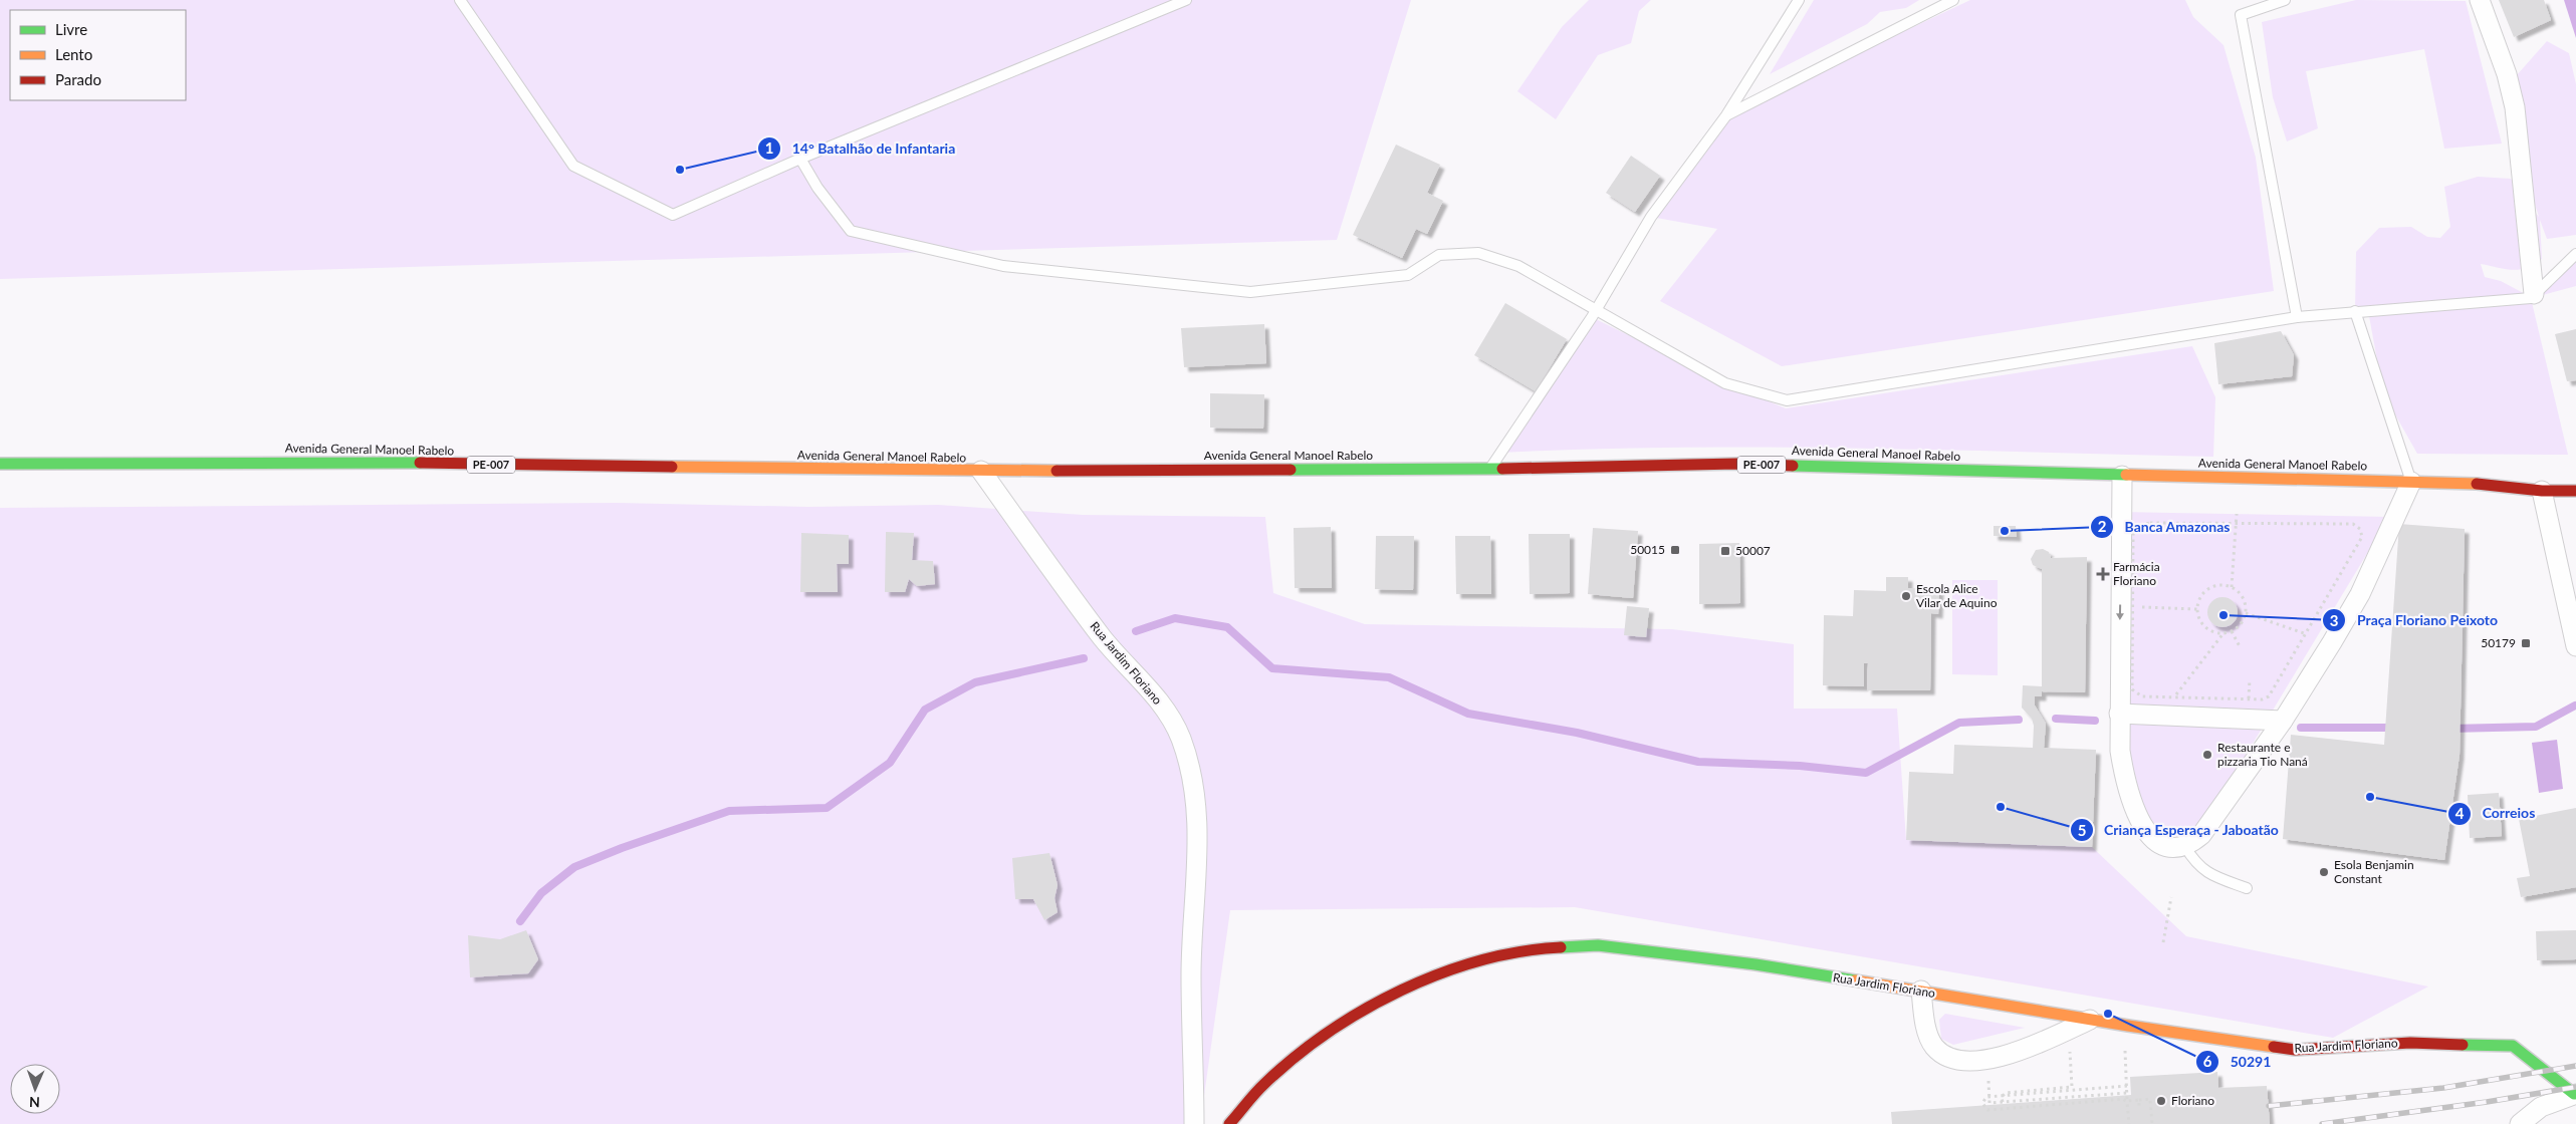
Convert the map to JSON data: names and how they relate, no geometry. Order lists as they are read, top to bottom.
{
  "streets": {
    "main road": ["Avenida General Manoel Rabelo", "PE-007", "Rua Jardim Floriano"]
  },
  "crossings": [
    ["Avenida General Manoel Rabelo", "Rua Jardim Floriano"]
  ],
  "places": {
    "other": [
      "14° Batalhão de Infantaria",
      "Banca Amazonas",
      "Escola Alice Vilar de Aquino",
      "Praça Floriano Peixoto",
      "Restaurante e pizzaria Tio Naná",
      "Correios",
      "Criança Esperaça - Jaboatão",
      "Esola Benjamin Constant",
      "50291",
      "Floriano"
    ],
    "transit": ["50015", "50007", "50179"],
    "health": ["Farmácia Floriano"]
  },
  "legend": ["Livre", "Lento", "Parado"],
  "north": "bottom"
}
